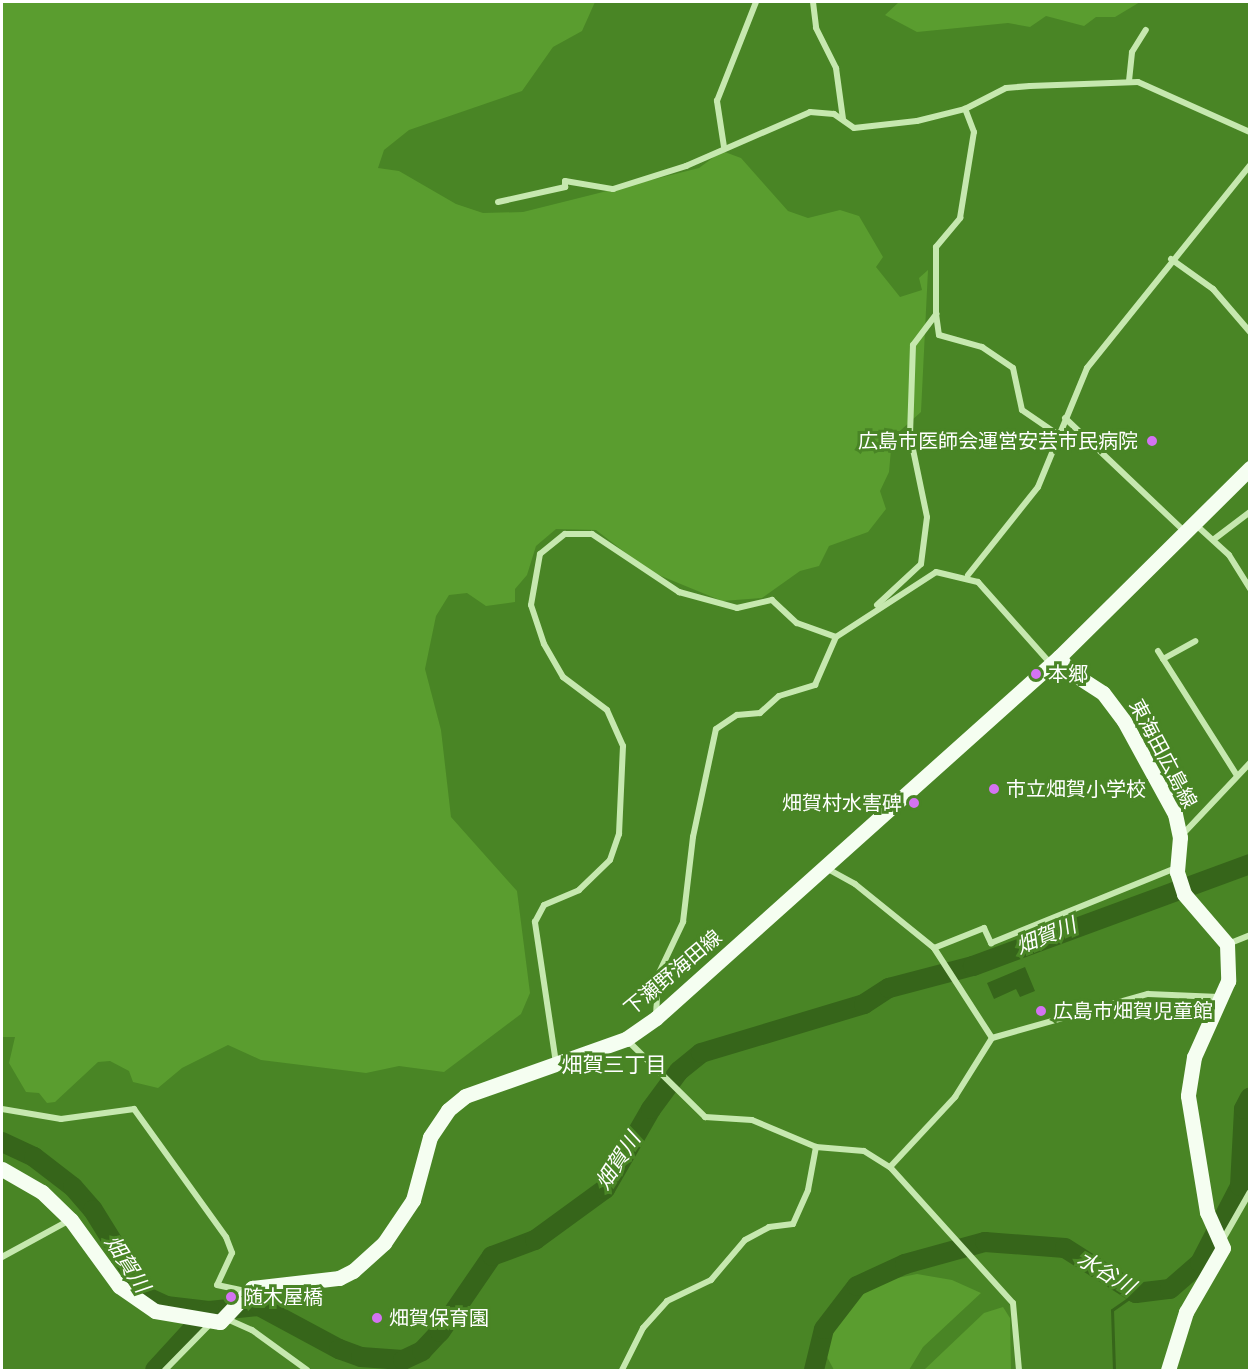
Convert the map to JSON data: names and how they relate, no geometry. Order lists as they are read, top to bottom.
{
  "streets": {
    "main road": ["東海田広島線", "下瀬野海田線"]
  },
  "crossings": [
    ["東海田広島線", "下瀬野海田線"]
  ],
  "districts": ["畑賀三丁目"],
  "water": ["畑賀川", "水谷川"],
  "places": [
    "広島市医師会運営安芸市民病院",
    "本郷",
    "市立畑賀小学校",
    "畑賀村水害碑",
    "広島市畑賀児童館",
    "随木屋橋",
    "畑賀保育園"
  ]
}
